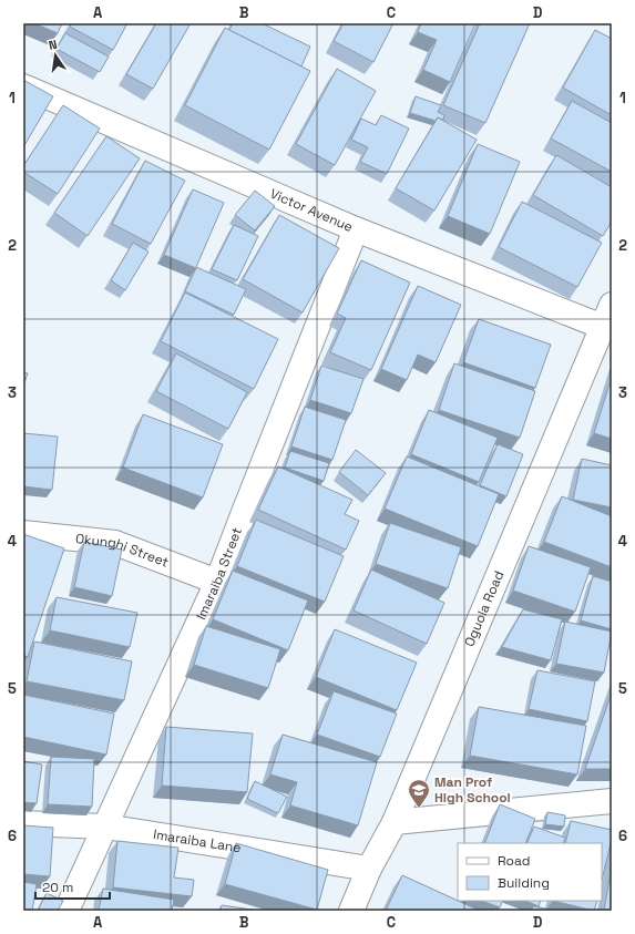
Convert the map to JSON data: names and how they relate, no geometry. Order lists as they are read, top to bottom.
{
  "streets": {
    "street": [
      "Victor Avenue",
      "Okunghi Street",
      "Imaraiba Street",
      "Oguola Road",
      "Imaraiba Lane"
    ]
  },
  "crossings": [
    ["Victor Avenue", "Imaraiba Street"],
    ["Victor Avenue", "Oguola Road"],
    ["Okunghi Street", "Imaraiba Street"],
    ["Imaraiba Street", "Imaraiba Lane"],
    ["Oguola Road", "Imaraiba Lane"]
  ],
  "places": {
    "school or university": ["Man Prof High School"]
  },
  "legend": ["Road", "Building"],
  "scale_bar": "20 m",
  "north": "top",
  "grid": {
    "columns": [
      "A",
      "B",
      "C",
      "D"
    ],
    "rows": [
      "1",
      "2",
      "3",
      "4",
      "5",
      "6"
    ]
  }
}
